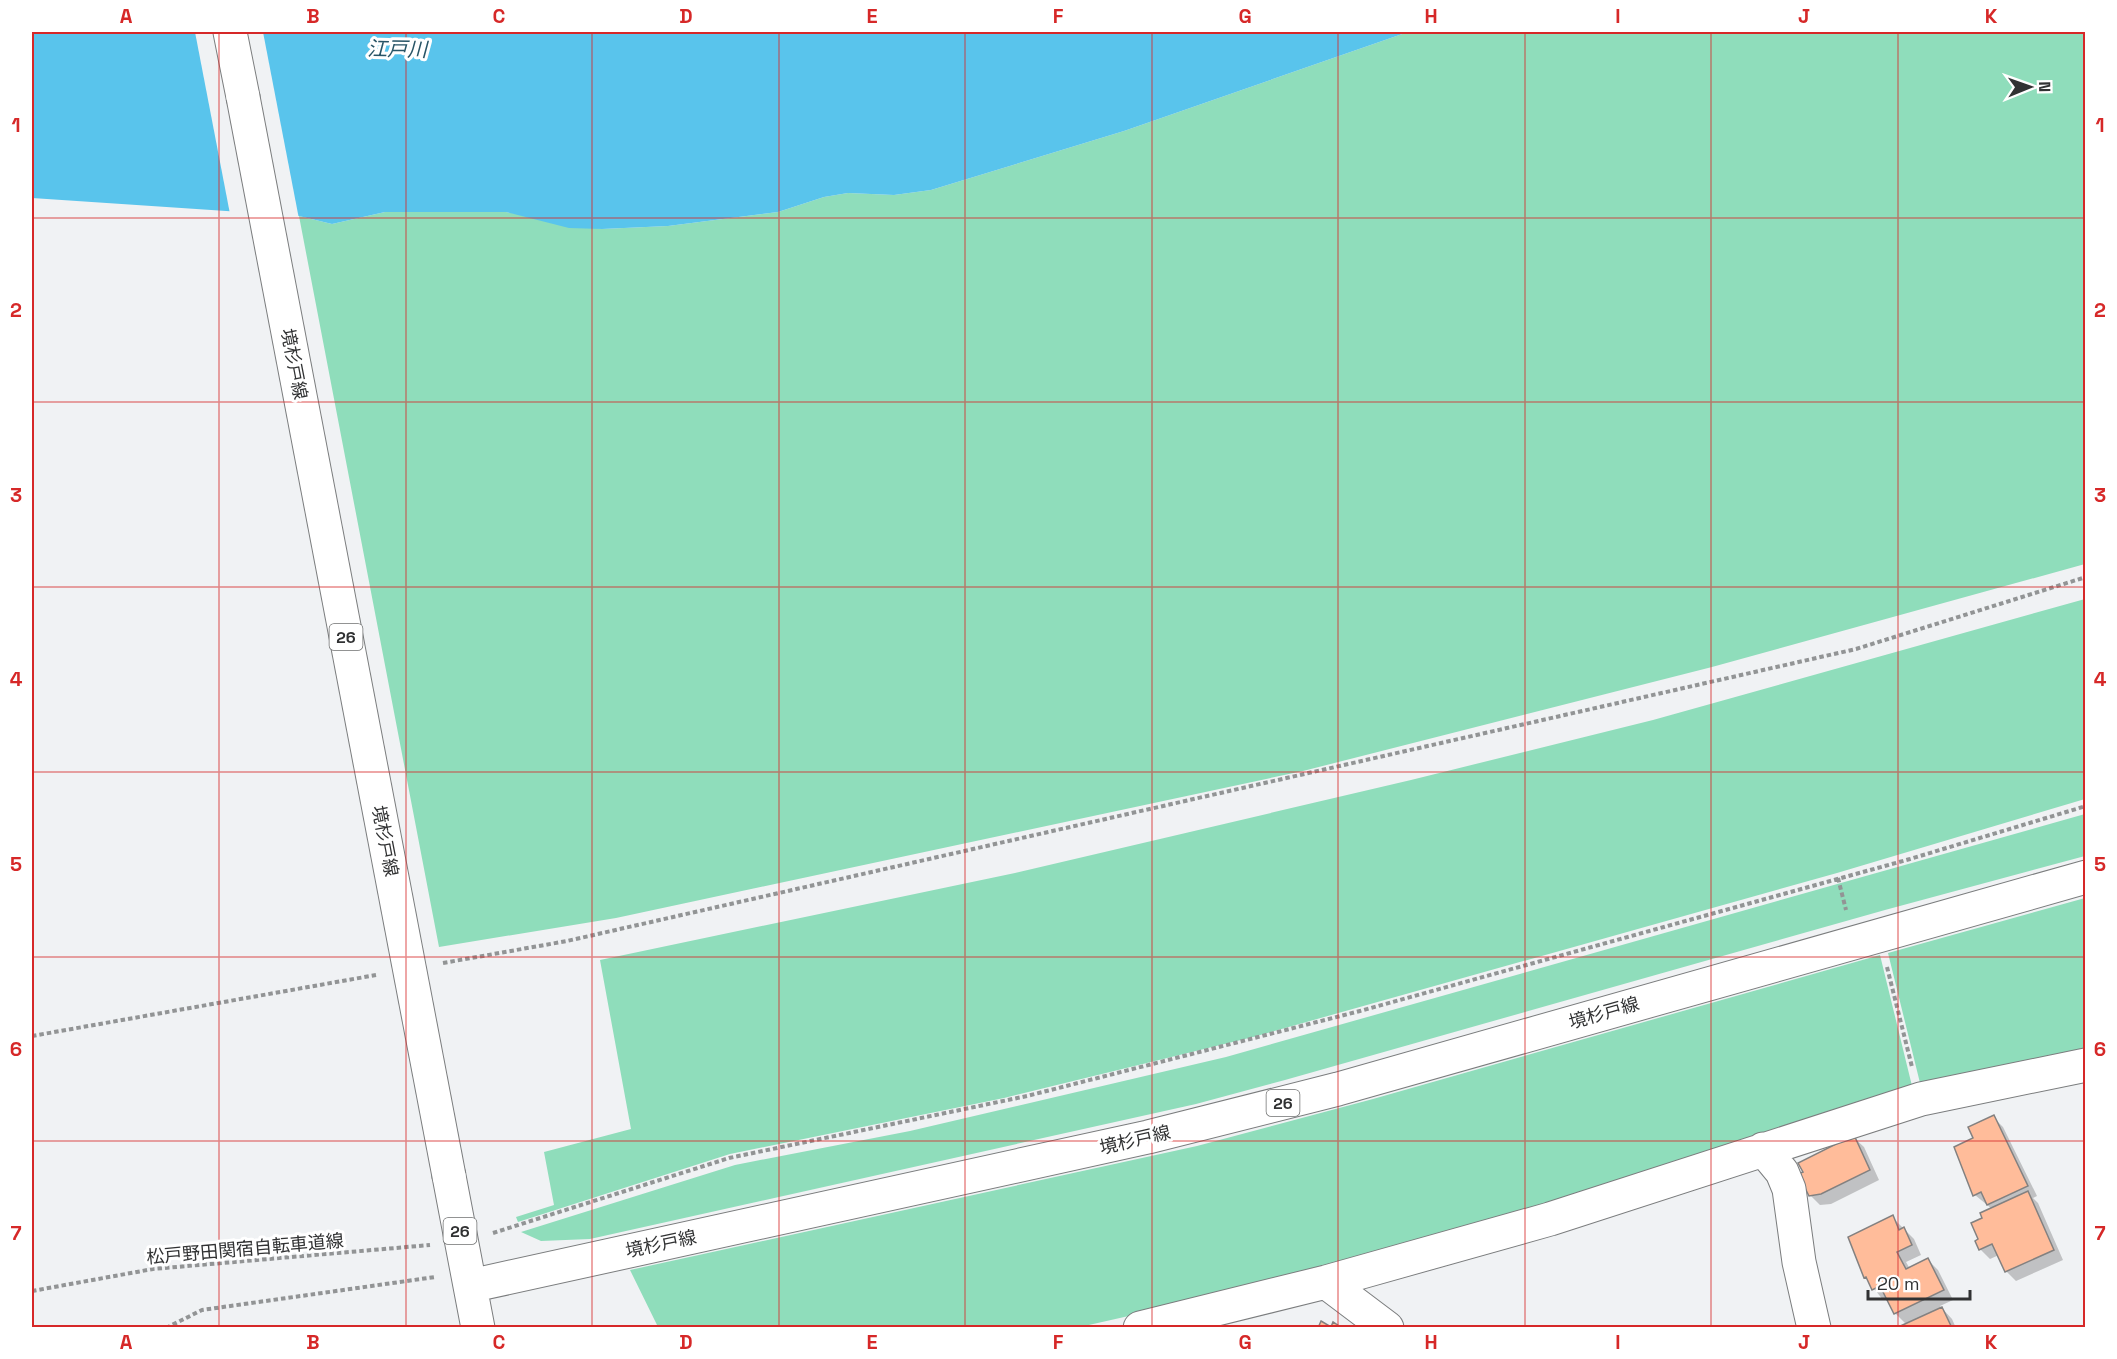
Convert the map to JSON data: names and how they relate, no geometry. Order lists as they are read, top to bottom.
{
  "streets": {
    "main road": ["境杉戸線", "26"],
    "path": ["松戸野田関宿自転車道線"]
  },
  "crossings": [
    ["境杉戸線", "26"],
    ["境杉戸線", "松戸野田関宿自転車道線"]
  ],
  "water": ["江戸川"],
  "scale_bar": "20 m",
  "north": "right",
  "grid": {
    "columns": [
      "A",
      "B",
      "C",
      "D",
      "E",
      "F",
      "G",
      "H",
      "I",
      "J",
      "K"
    ],
    "rows": [
      "1",
      "2",
      "3",
      "4",
      "5",
      "6",
      "7"
    ]
  }
}
